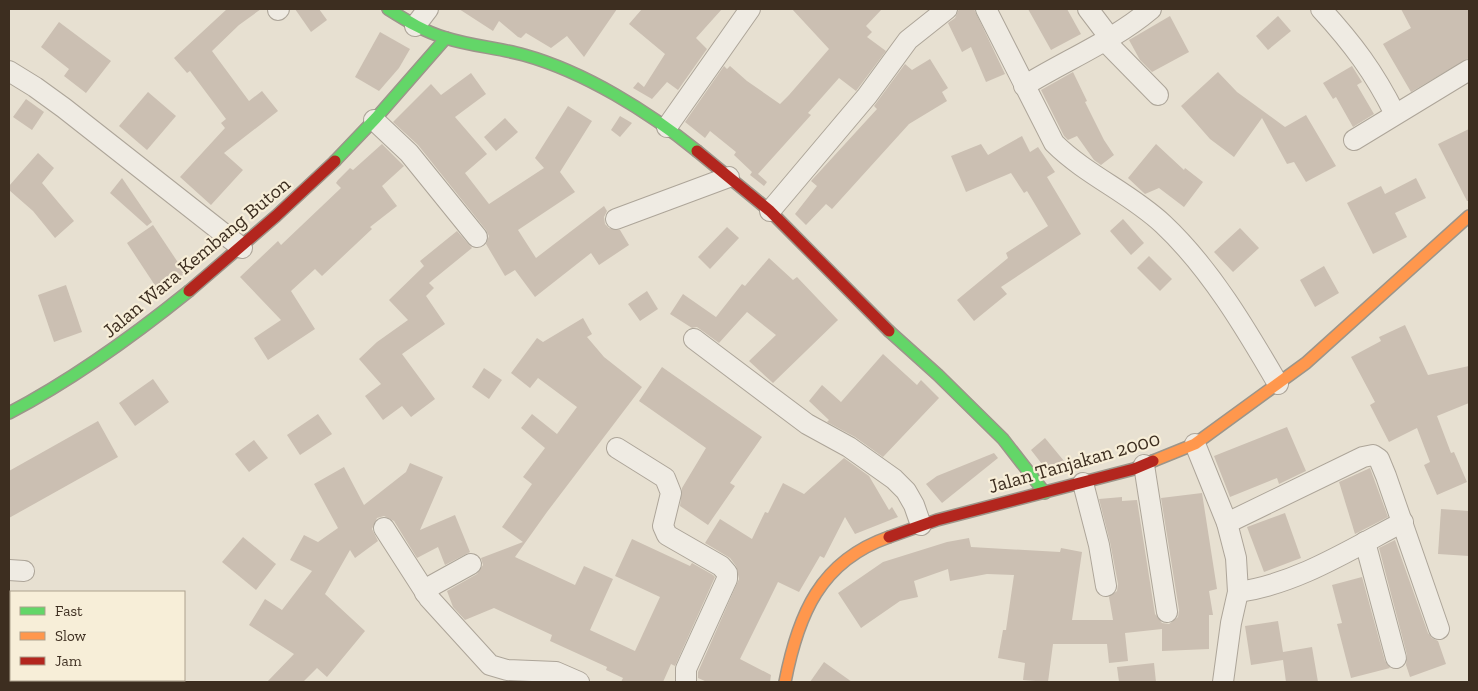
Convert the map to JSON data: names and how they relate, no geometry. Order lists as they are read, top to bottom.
{
  "streets": {
    "street": ["Jalan Wara Kembang Buton", "Jalan Tanjakan 2000"]
  },
  "legend": ["Fast", "Slow", "Jam"]
}
